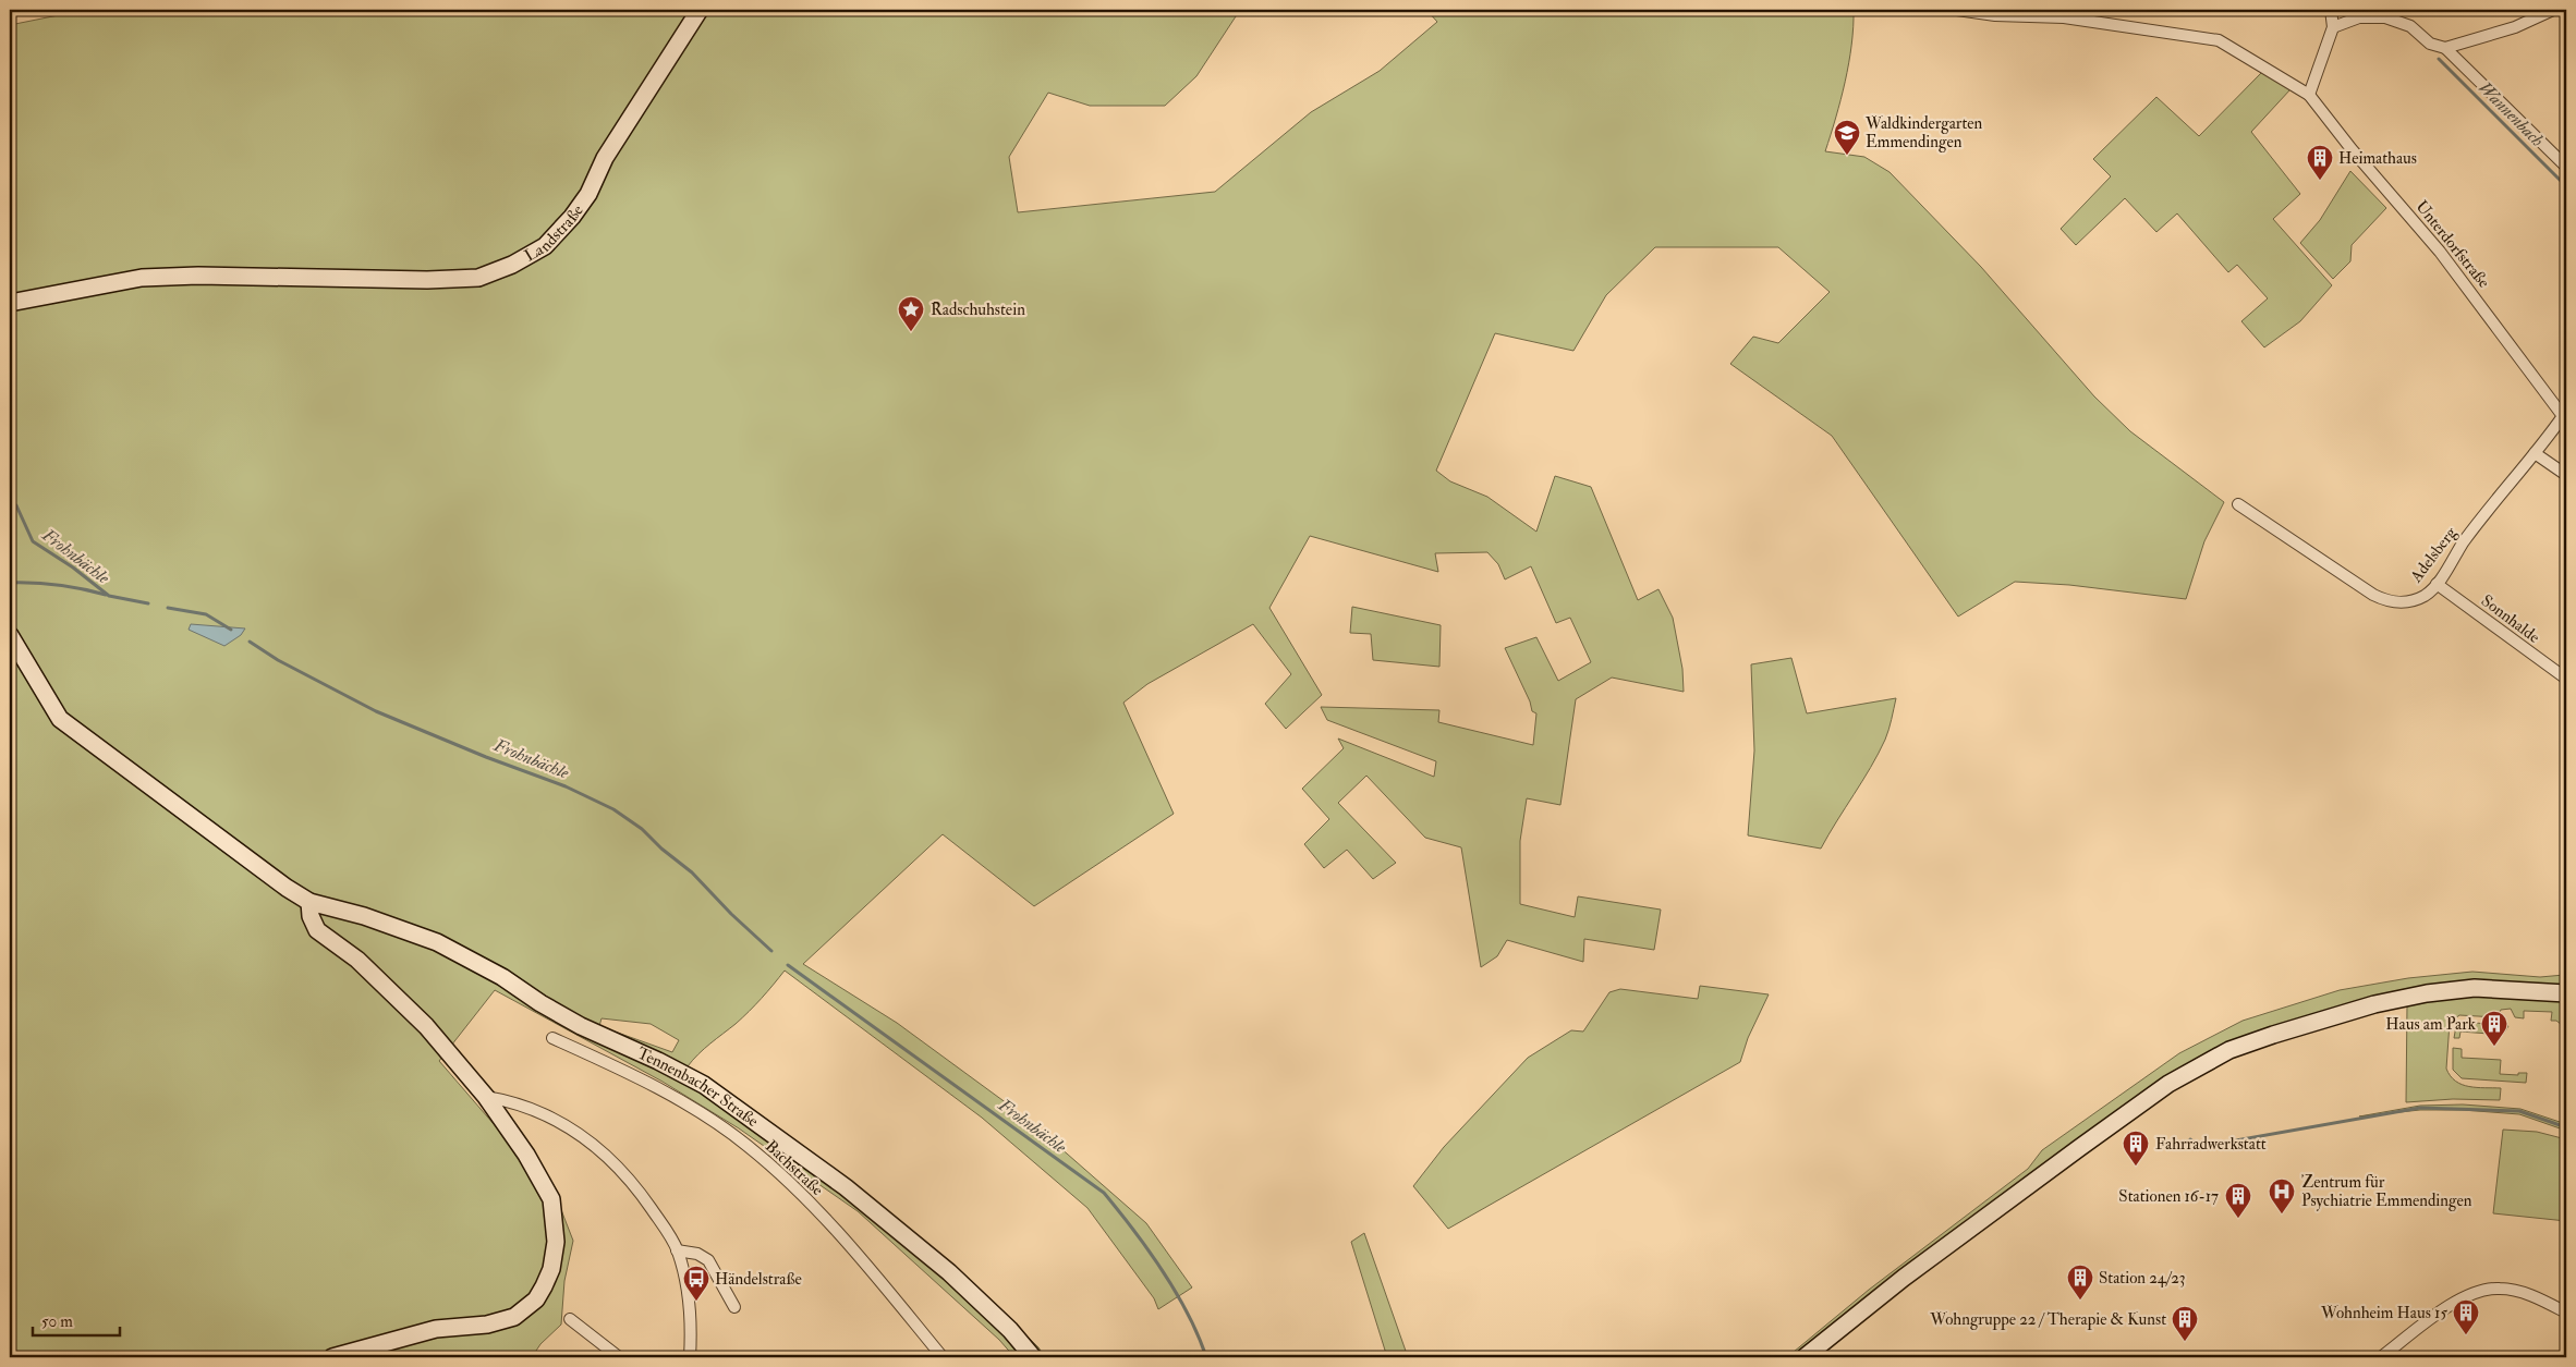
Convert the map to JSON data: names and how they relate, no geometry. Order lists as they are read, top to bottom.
{
  "streets": {
    "street": [
      "Landstraße",
      "Unterdorfstraße",
      "Adelsberg",
      "Sonnhalde",
      "Tennenbacher Straße",
      "Bachstraße"
    ]
  },
  "crossings": [
    ["Unterdorfstraße", "Adelsberg"],
    ["Adelsberg", "Sonnhalde"]
  ],
  "water": ["Wannenbach", "Frohnbächle"],
  "places": {
    "school or university": ["Waldkindergarten Emmendingen"],
    "building": [
      "Heimathaus",
      "Haus am Park",
      "Fahrradwerkstatt",
      "Stationen 16-17",
      "Station 24/23",
      "Wohnheim Haus 15",
      "Wohngruppe 22 / Therapie & Kunst"
    ],
    "place": ["Radschuhstein"],
    "hospital": ["Zentrum für Psychiatrie Emmendingen"],
    "bus stop": ["Händelstraße"]
  },
  "scale_bar": "50 m"
}
